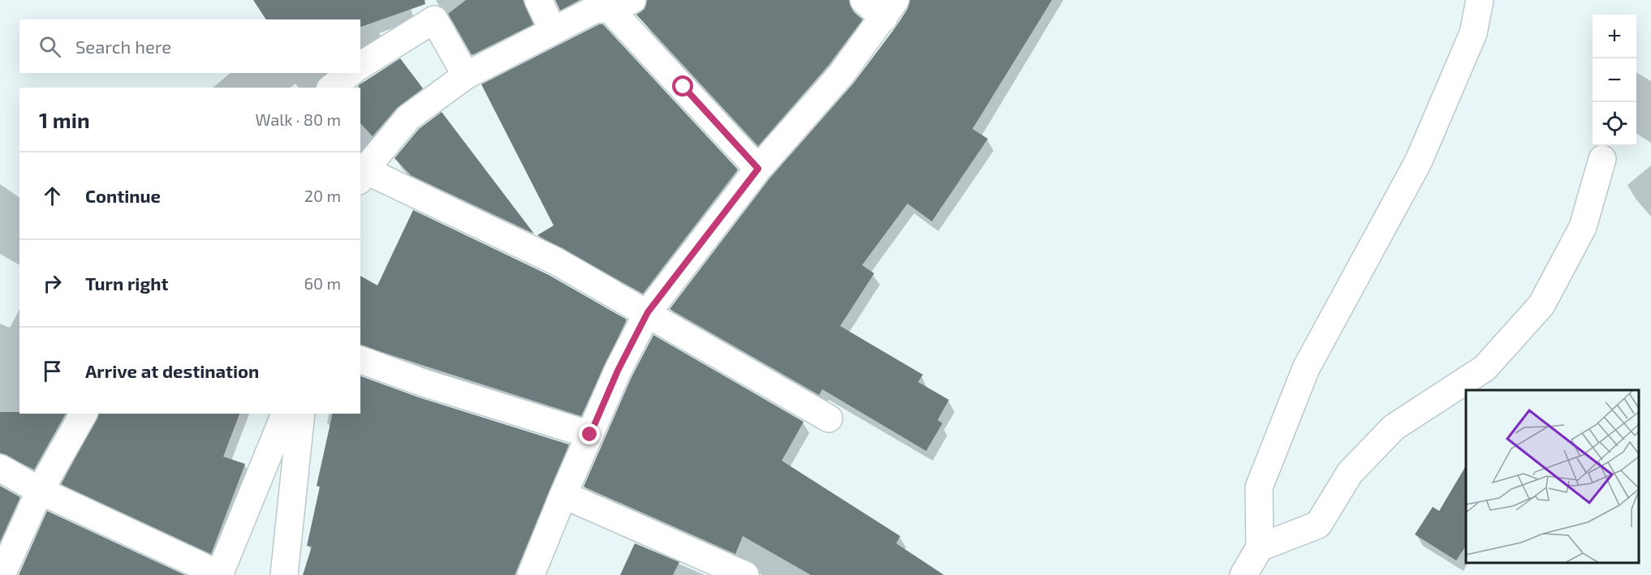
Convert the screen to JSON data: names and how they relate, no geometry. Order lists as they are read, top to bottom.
{
  "page": {
    "map_buttons": ["+", "−"],
    "search": "Search here",
    "heading": ["1 min", "Walk · 80 m"],
    "list": [
      ["Continue", "20 m"],
      ["Turn right", "60 m"],
      "Arrive at destination"
    ]
  }
}
